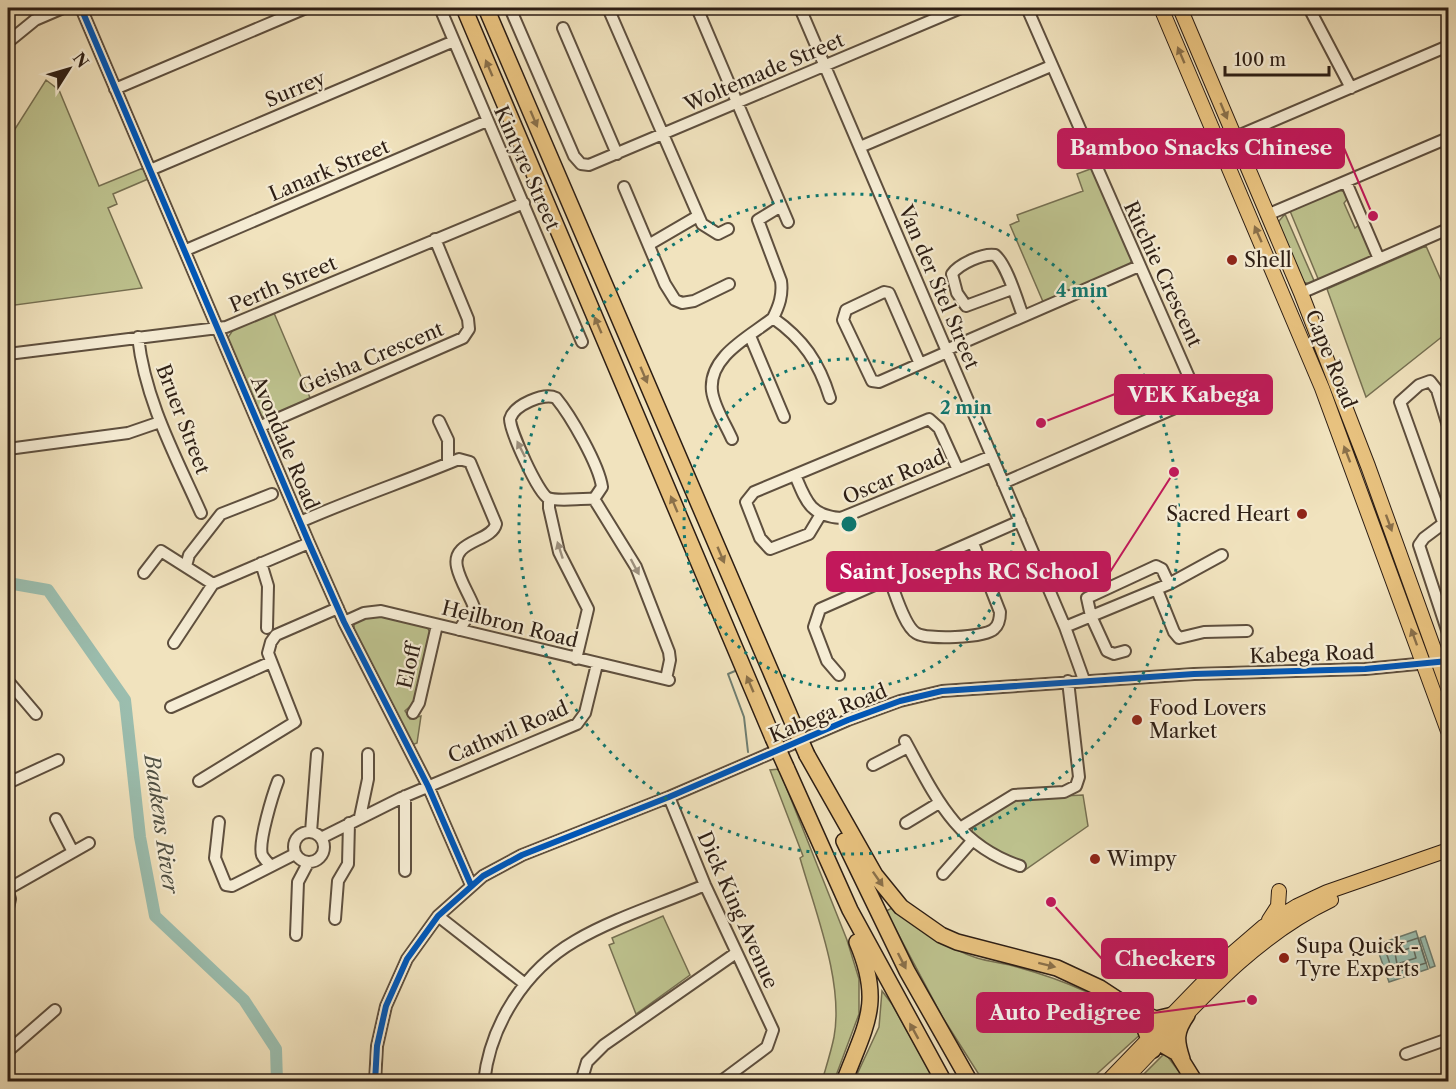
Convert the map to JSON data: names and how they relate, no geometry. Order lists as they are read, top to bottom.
{
  "streets": {
    "main road": ["Cape Road"],
    "street": [
      "Woltemade Street",
      "Surrey",
      "Kintyre Street",
      "Lanark Street",
      "Ritchie Crescent",
      "Perth Street",
      "Van der Stel Street",
      "Geisha Crescent",
      "Bruer Street",
      "Avondale Road",
      "Oscar Road",
      "Heilbron Road",
      "Kabega Road",
      "Eloff",
      "Cathwil Road",
      "Dick King Avenue"
    ]
  },
  "crossings": [
    ["Woltemade Street", "Van der Stel Street"],
    ["Surrey", "Kintyre Street"],
    ["Surrey", "Avondale Road"],
    ["Kintyre Street", "Lanark Street"],
    ["Kintyre Street", "Perth Street"],
    ["Lanark Street", "Avondale Road"],
    ["Ritchie Crescent", "Van der Stel Street"],
    ["Perth Street", "Geisha Crescent"],
    ["Perth Street", "Bruer Street"],
    ["Perth Street", "Avondale Road"],
    ["Van der Stel Street", "Oscar Road"],
    ["Van der Stel Street", "Kabega Road"],
    ["Geisha Crescent", "Avondale Road"],
    ["Cape Road", "Kabega Road"],
    ["Avondale Road", "Heilbron Road"],
    ["Avondale Road", "Kabega Road"],
    ["Avondale Road", "Cathwil Road"],
    ["Heilbron Road", "Eloff"],
    ["Heilbron Road", "Cathwil Road"],
    ["Kabega Road", "Dick King Avenue"]
  ],
  "water": ["Baakens River"],
  "places": [
    "Bamboo Snacks Chinese",
    "Shell",
    "VEK Kabega",
    "Saint Josephs RC School",
    "Sacred Heart",
    "Food Lovers Market",
    "Wimpy",
    "Checkers",
    "Supa Quick - Tyre Experts",
    "Auto Pedigree"
  ],
  "scale_bar": "100 m",
  "north": "top right",
  "rings": ["4 min", "2 min"]
}
